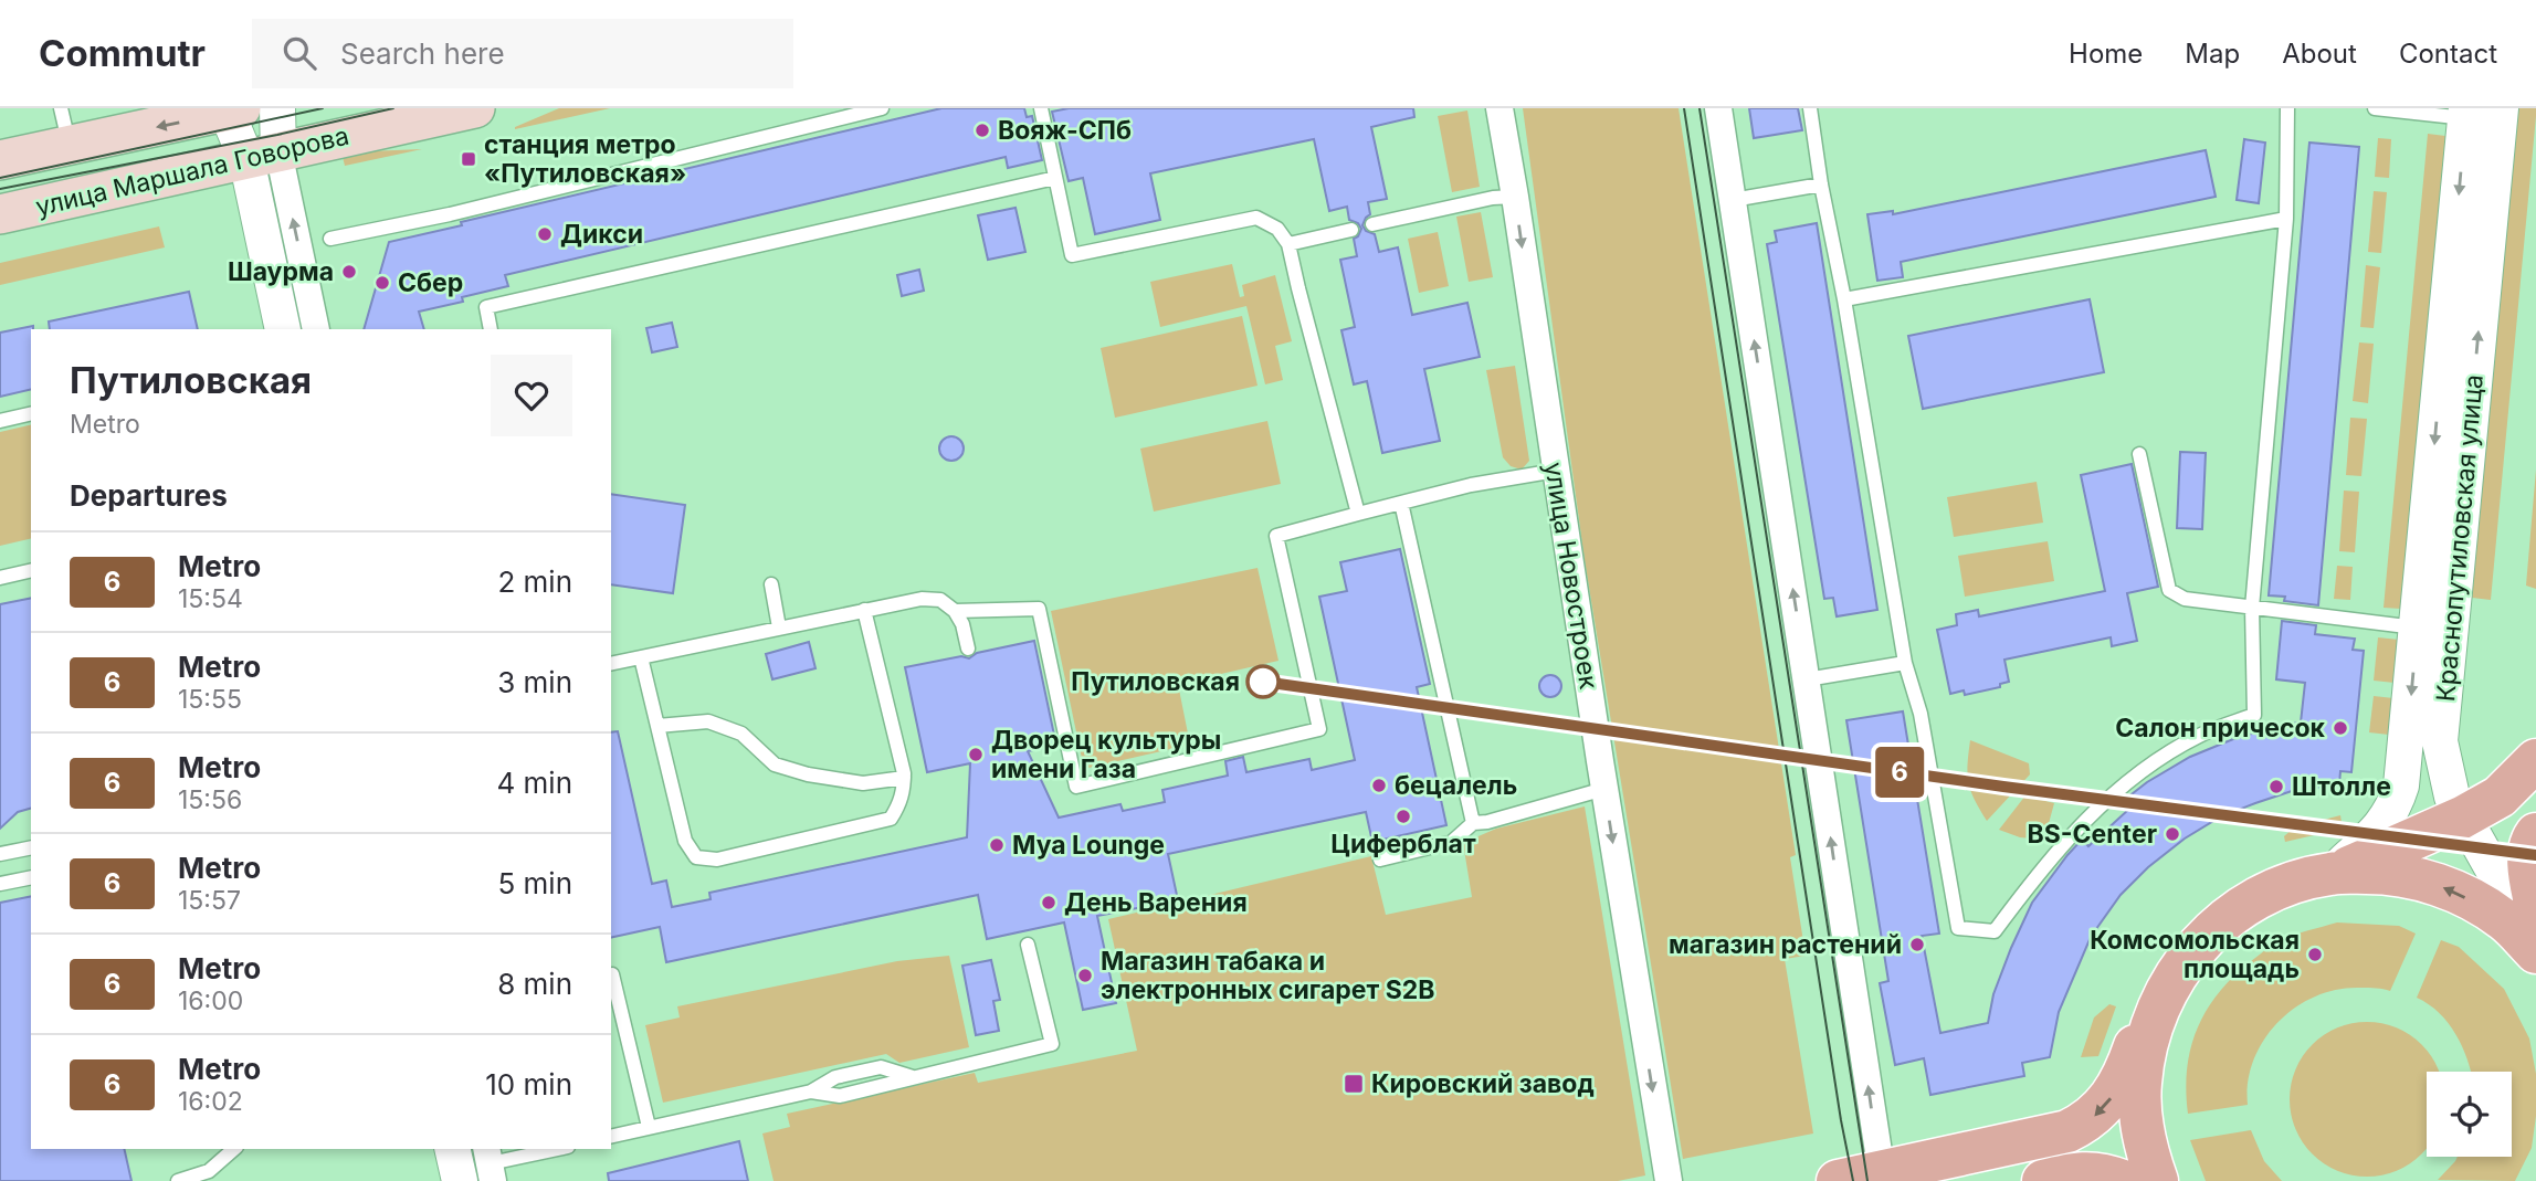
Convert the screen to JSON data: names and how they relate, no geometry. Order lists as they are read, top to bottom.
{
  "streets": {
    "main road": ["улица Маршала Говорова"],
    "street": ["Краснопутиловская улица", "улица Новостроек"]
  },
  "places": {
    "other": [
      "Вояж-СПб",
      "Дикси",
      "Шаурма",
      "Сбер",
      "Путиловская",
      "Салон причесок",
      "Дворец культуры имени Газа",
      "бецалель",
      "Штолле",
      "Циферблат",
      "BS-Сеntеr",
      "Mya Lounge",
      "День Варения",
      "магазин растений",
      "Комсомольская площадь",
      "Магазин табака и электронных сигарет S2B"
    ],
    "transit": ["станция метро «Путиловская»", "Кировский завод"]
  },
  "lines": ["metro line 6"],
  "page": {
    "header": "Commutr",
    "search": "Search here",
    "nav": [
      "Home",
      "Map",
      "About",
      "Contact"
    ],
    "on_map": "6",
    "heading": [
      ["Путиловская", "Metro"],
      "Departures"
    ],
    "list": [
      {
        "mark": "6",
        "name": "Metro",
        "note": "15:54",
        "value": "2 min"
      },
      {
        "mark": "6",
        "name": "Metro",
        "note": "15:55",
        "value": "3 min"
      },
      {
        "mark": "6",
        "name": "Metro",
        "note": "15:56",
        "value": "4 min"
      },
      {
        "mark": "6",
        "name": "Metro",
        "note": "15:57",
        "value": "5 min"
      },
      {
        "mark": "6",
        "name": "Metro",
        "note": "16:00",
        "value": "8 min"
      },
      {
        "mark": "6",
        "name": "Metro",
        "note": "16:02",
        "value": "10 min"
      }
    ]
  }
}
